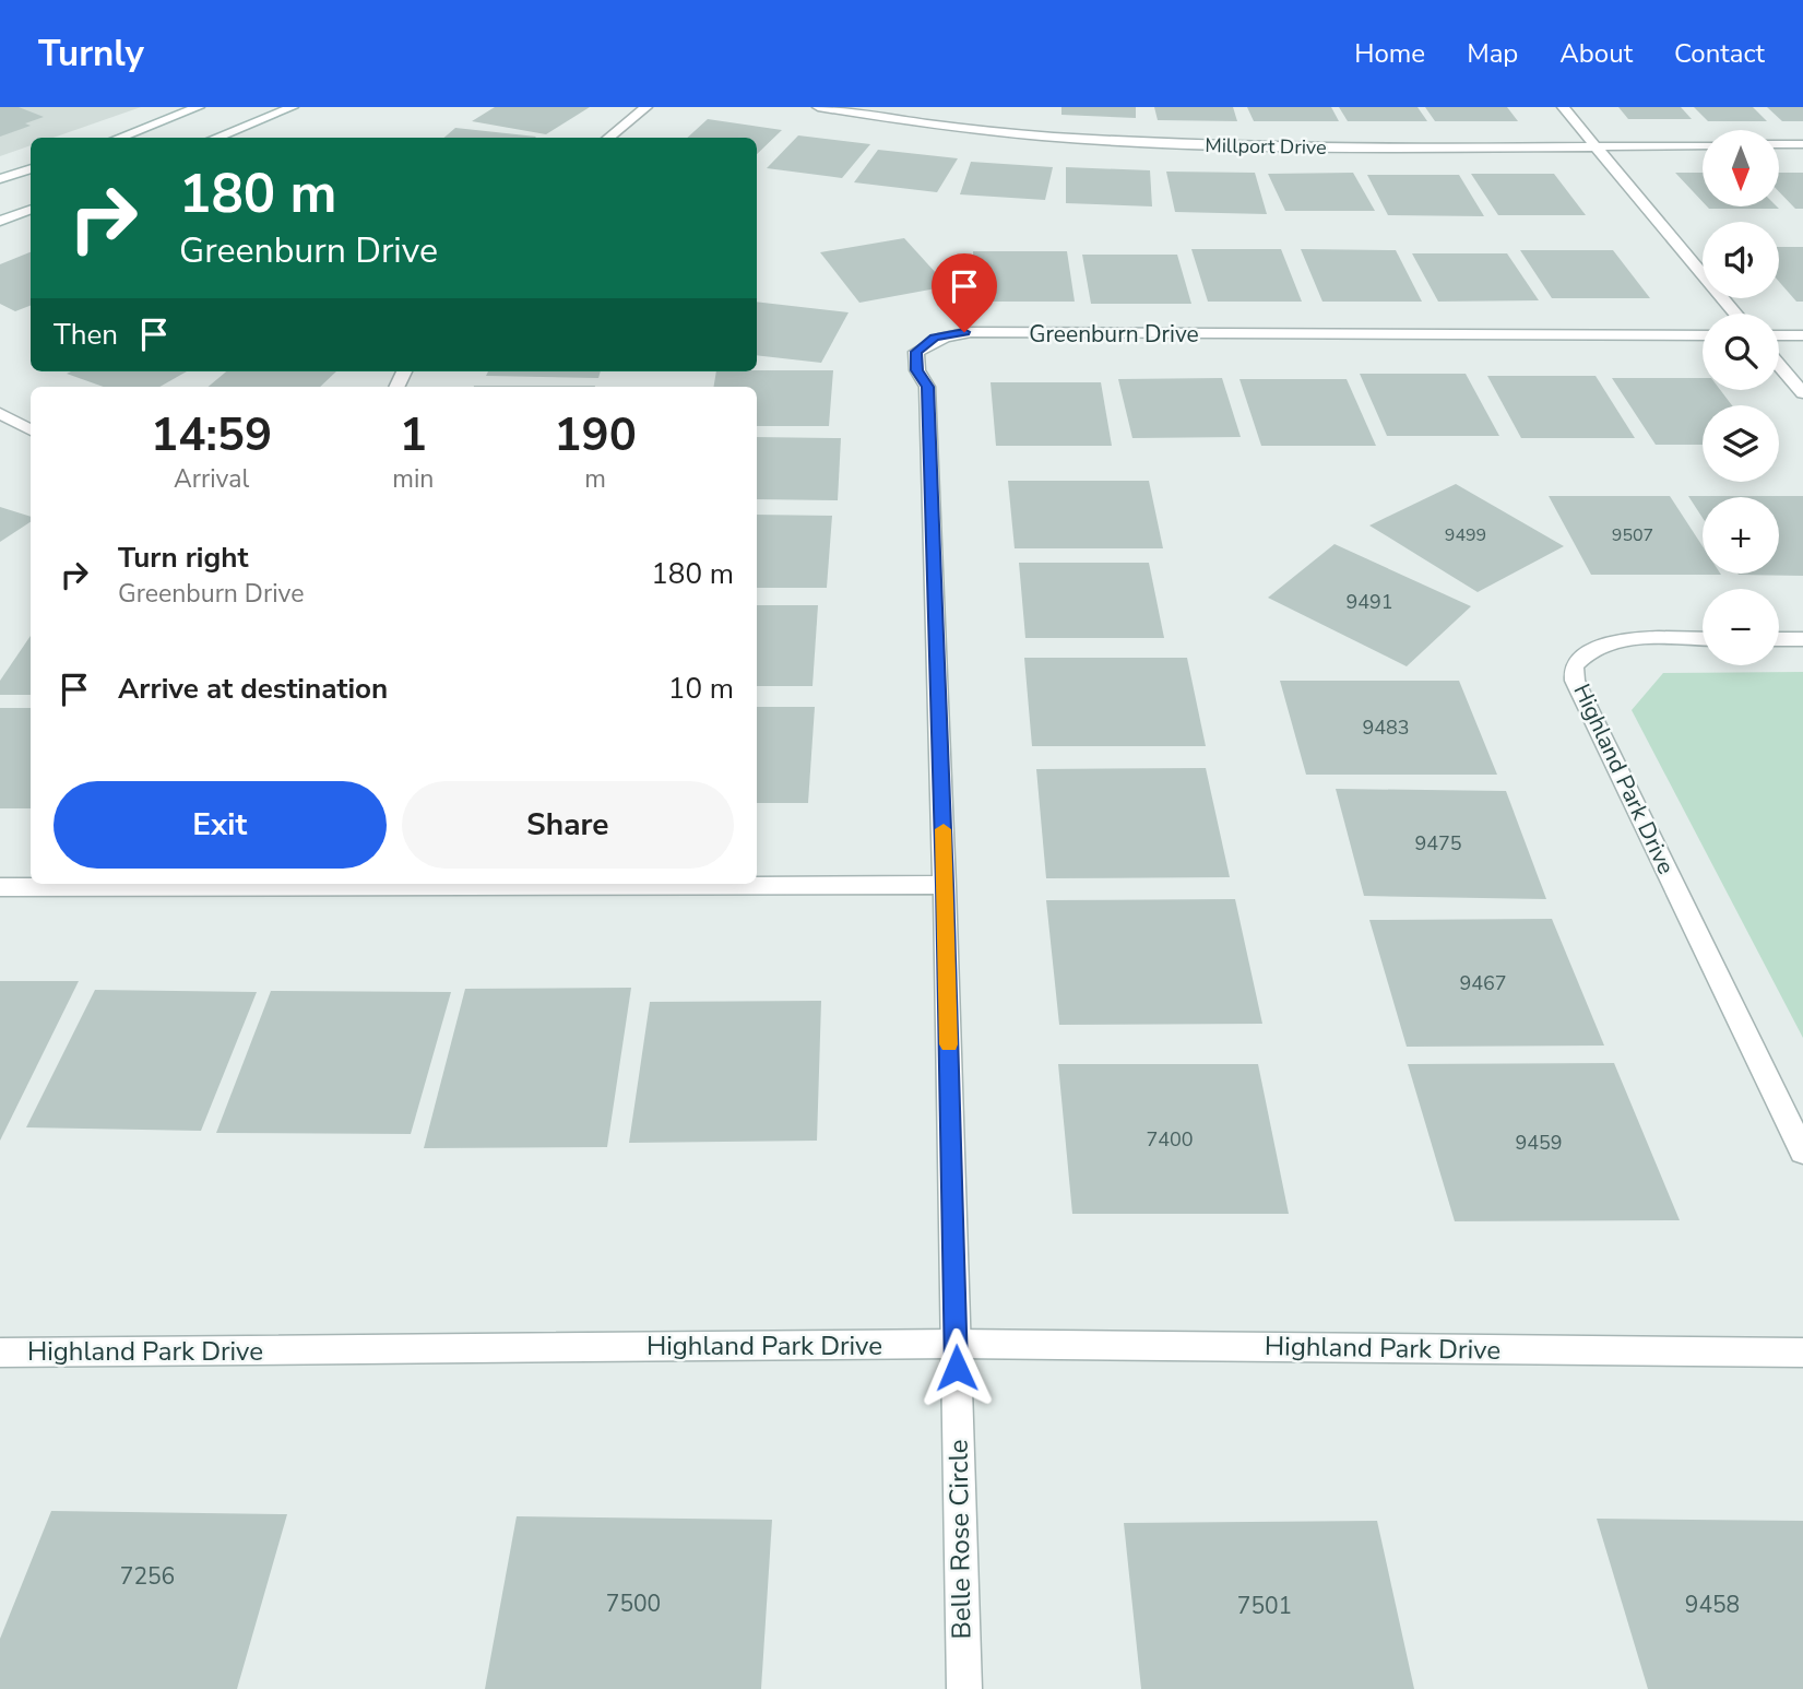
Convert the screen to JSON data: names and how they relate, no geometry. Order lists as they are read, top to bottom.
{
  "streets": {
    "street": [
      "Millport Drive",
      "Greenburn Drive",
      "Highland Park Drive",
      "Belle Rose Circle"
    ]
  },
  "crossings": [
    ["Greenburn Drive", "Highland Park Drive"],
    ["Greenburn Drive", "Belle Rose Circle"],
    ["Highland Park Drive", "Belle Rose Circle"]
  ],
  "house_numbers": [
    "9499",
    "9507",
    "9491",
    "9483",
    "9475",
    "9467",
    "7400",
    "9459",
    "7256",
    "7500",
    "9458",
    "7501"
  ],
  "north": "bottom",
  "page": {
    "header": "Turnly",
    "nav": [
      "Home",
      "Map",
      "About",
      "Contact"
    ],
    "map_buttons": ["+", "−"],
    "turn": ["180 m", "Greenburn Drive"],
    "then": "Then",
    "eta": [
      "14:59",
      "Arrival",
      "1",
      "min",
      "190",
      "m"
    ],
    "list": [
      {
        "name": "Turn right",
        "note": "Greenburn Drive",
        "value": "180 m"
      },
      {
        "name": "Arrive at destination",
        "value": "10 m"
      }
    ],
    "buttons": ["Exit", "Share"]
  }
}
